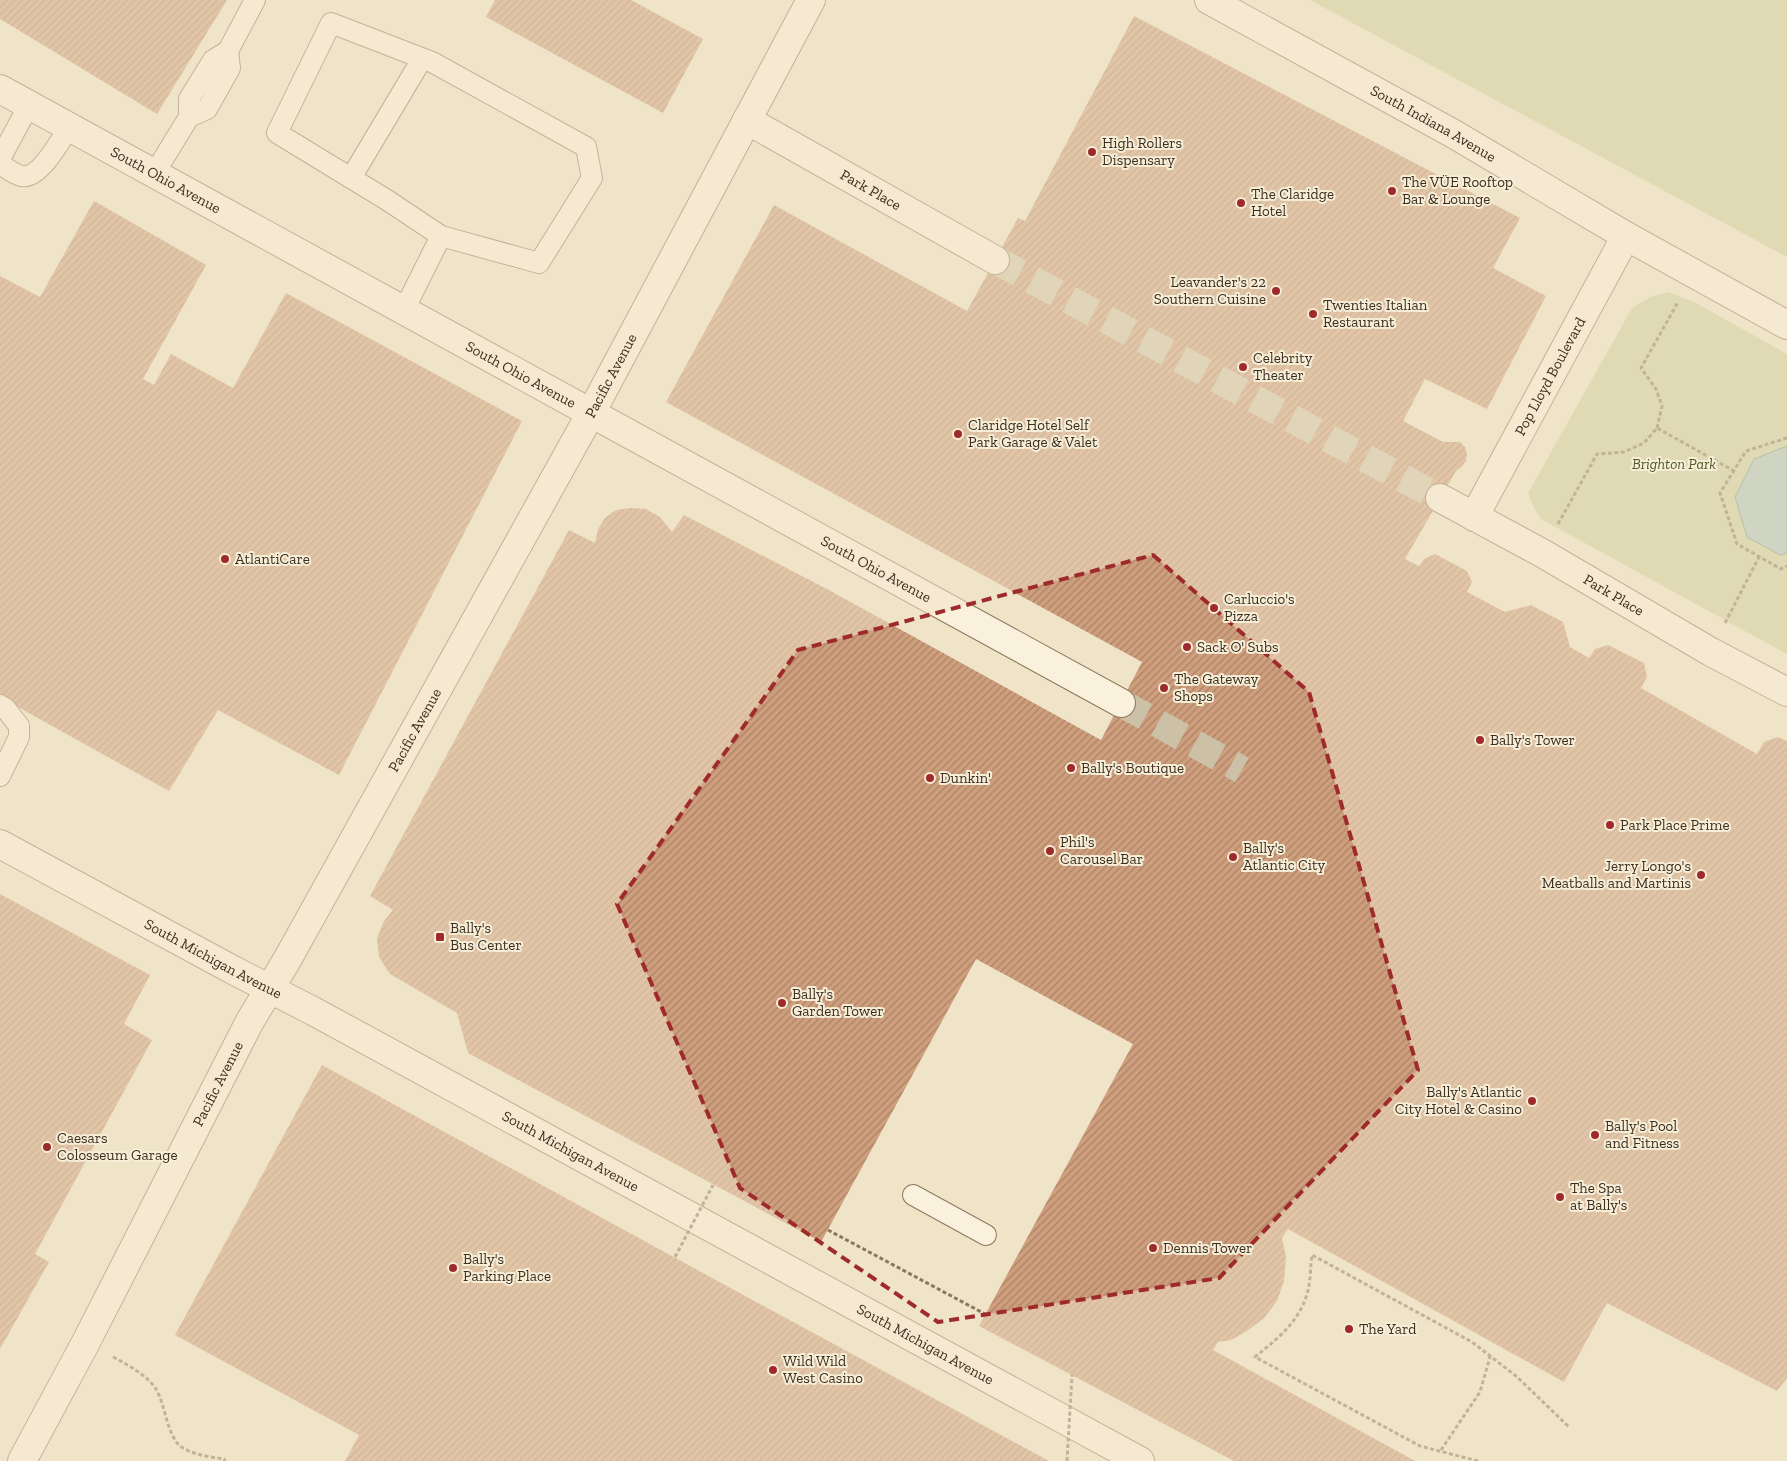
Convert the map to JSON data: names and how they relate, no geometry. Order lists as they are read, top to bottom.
{
  "streets": {
    "street": [
      "South Indiana Avenue",
      "South Ohio Avenue",
      "Park Place",
      "Pacific Avenue",
      "Pop Lloyd Boulevard",
      "South Michigan Avenue"
    ]
  },
  "crossings": [
    ["South Indiana Avenue", "Pop Lloyd Boulevard"],
    ["South Ohio Avenue", "Pacific Avenue"],
    ["Park Place", "Pacific Avenue"],
    ["Park Place", "Pop Lloyd Boulevard"],
    ["Pacific Avenue", "South Michigan Avenue"]
  ],
  "parks": ["Brighton Park"],
  "places": {
    "other": [
      "High Rollers Dispensary",
      "The VÜE Rooftop Bar & Lounge",
      "The Claridge Hotel",
      "Leavander's 22 Southern Cuisine",
      "Twenties Italian Restaurant",
      "Celebrity Theater",
      "Claridge Hotel Self Park Garage & Valet",
      "AtlantiCare",
      "Carluccio's Pizza",
      "Sack O' Subs",
      "The Gateway Shops",
      "Bally's Tower",
      "Bally's Boutique",
      "Dunkin'",
      "Park Place Prime",
      "Phil's Carousel Bar",
      "Bally's Atlantic City",
      "Jerry Longo's Meatballs and Martinis",
      "Bally's Garden Tower",
      "Bally's Atlantic City Hotel & Casino",
      "Bally's Pool and Fitness",
      "Caesars Colosseum Garage",
      "The Spa at Bally's",
      "Dennis Tower",
      "Bally's Parking Place",
      "The Yard",
      "Wild Wild West Casino"
    ],
    "transit": ["Bally's Bus Center"]
  }
}
